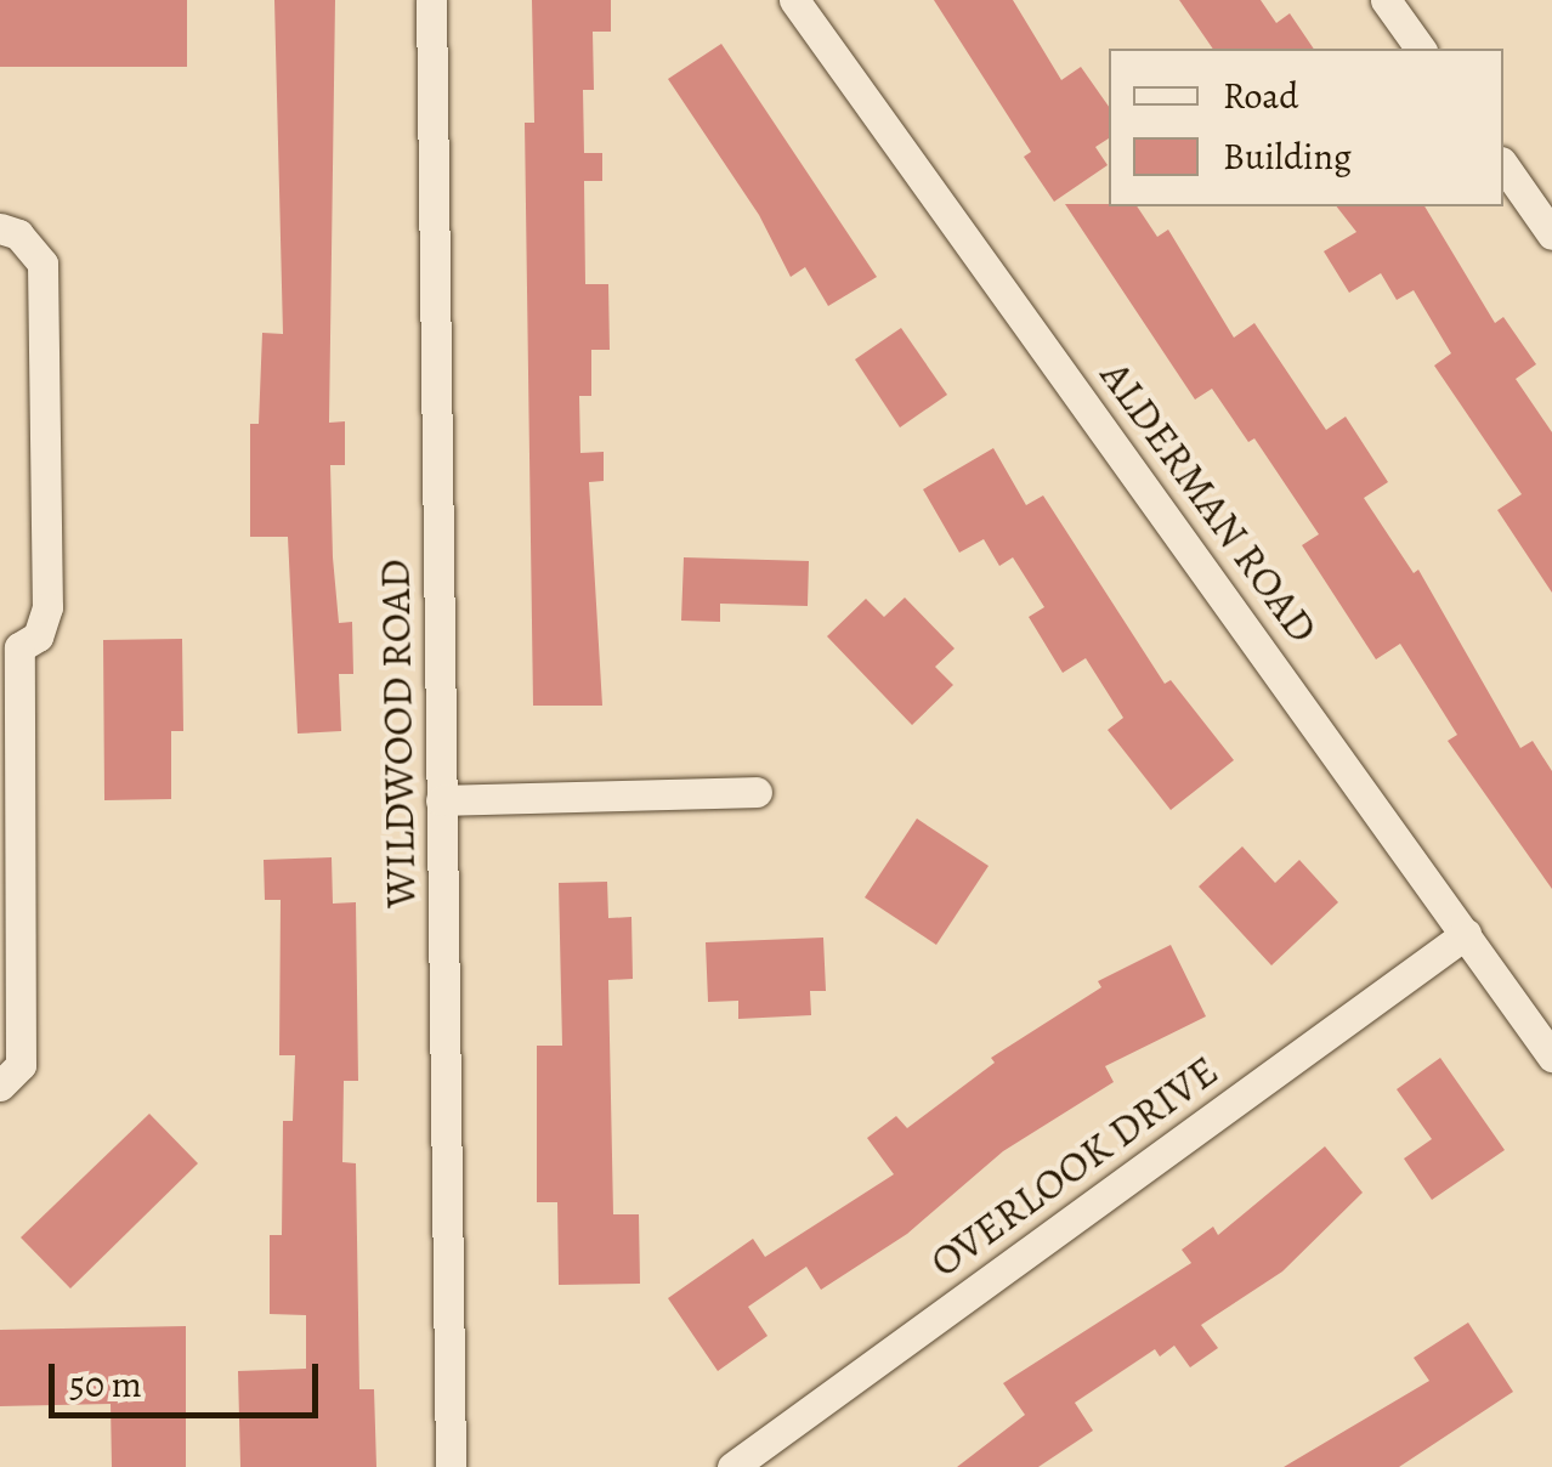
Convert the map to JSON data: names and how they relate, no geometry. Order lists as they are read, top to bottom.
{
  "streets": {
    "street": ["ALDERMAN ROAD", "WILDWOOD ROAD", "OVERLOOK DRIVE"]
  },
  "crossings": [
    ["ALDERMAN ROAD", "OVERLOOK DRIVE"]
  ],
  "legend": ["Road", "Building"],
  "scale_bar": "50 m"
}
